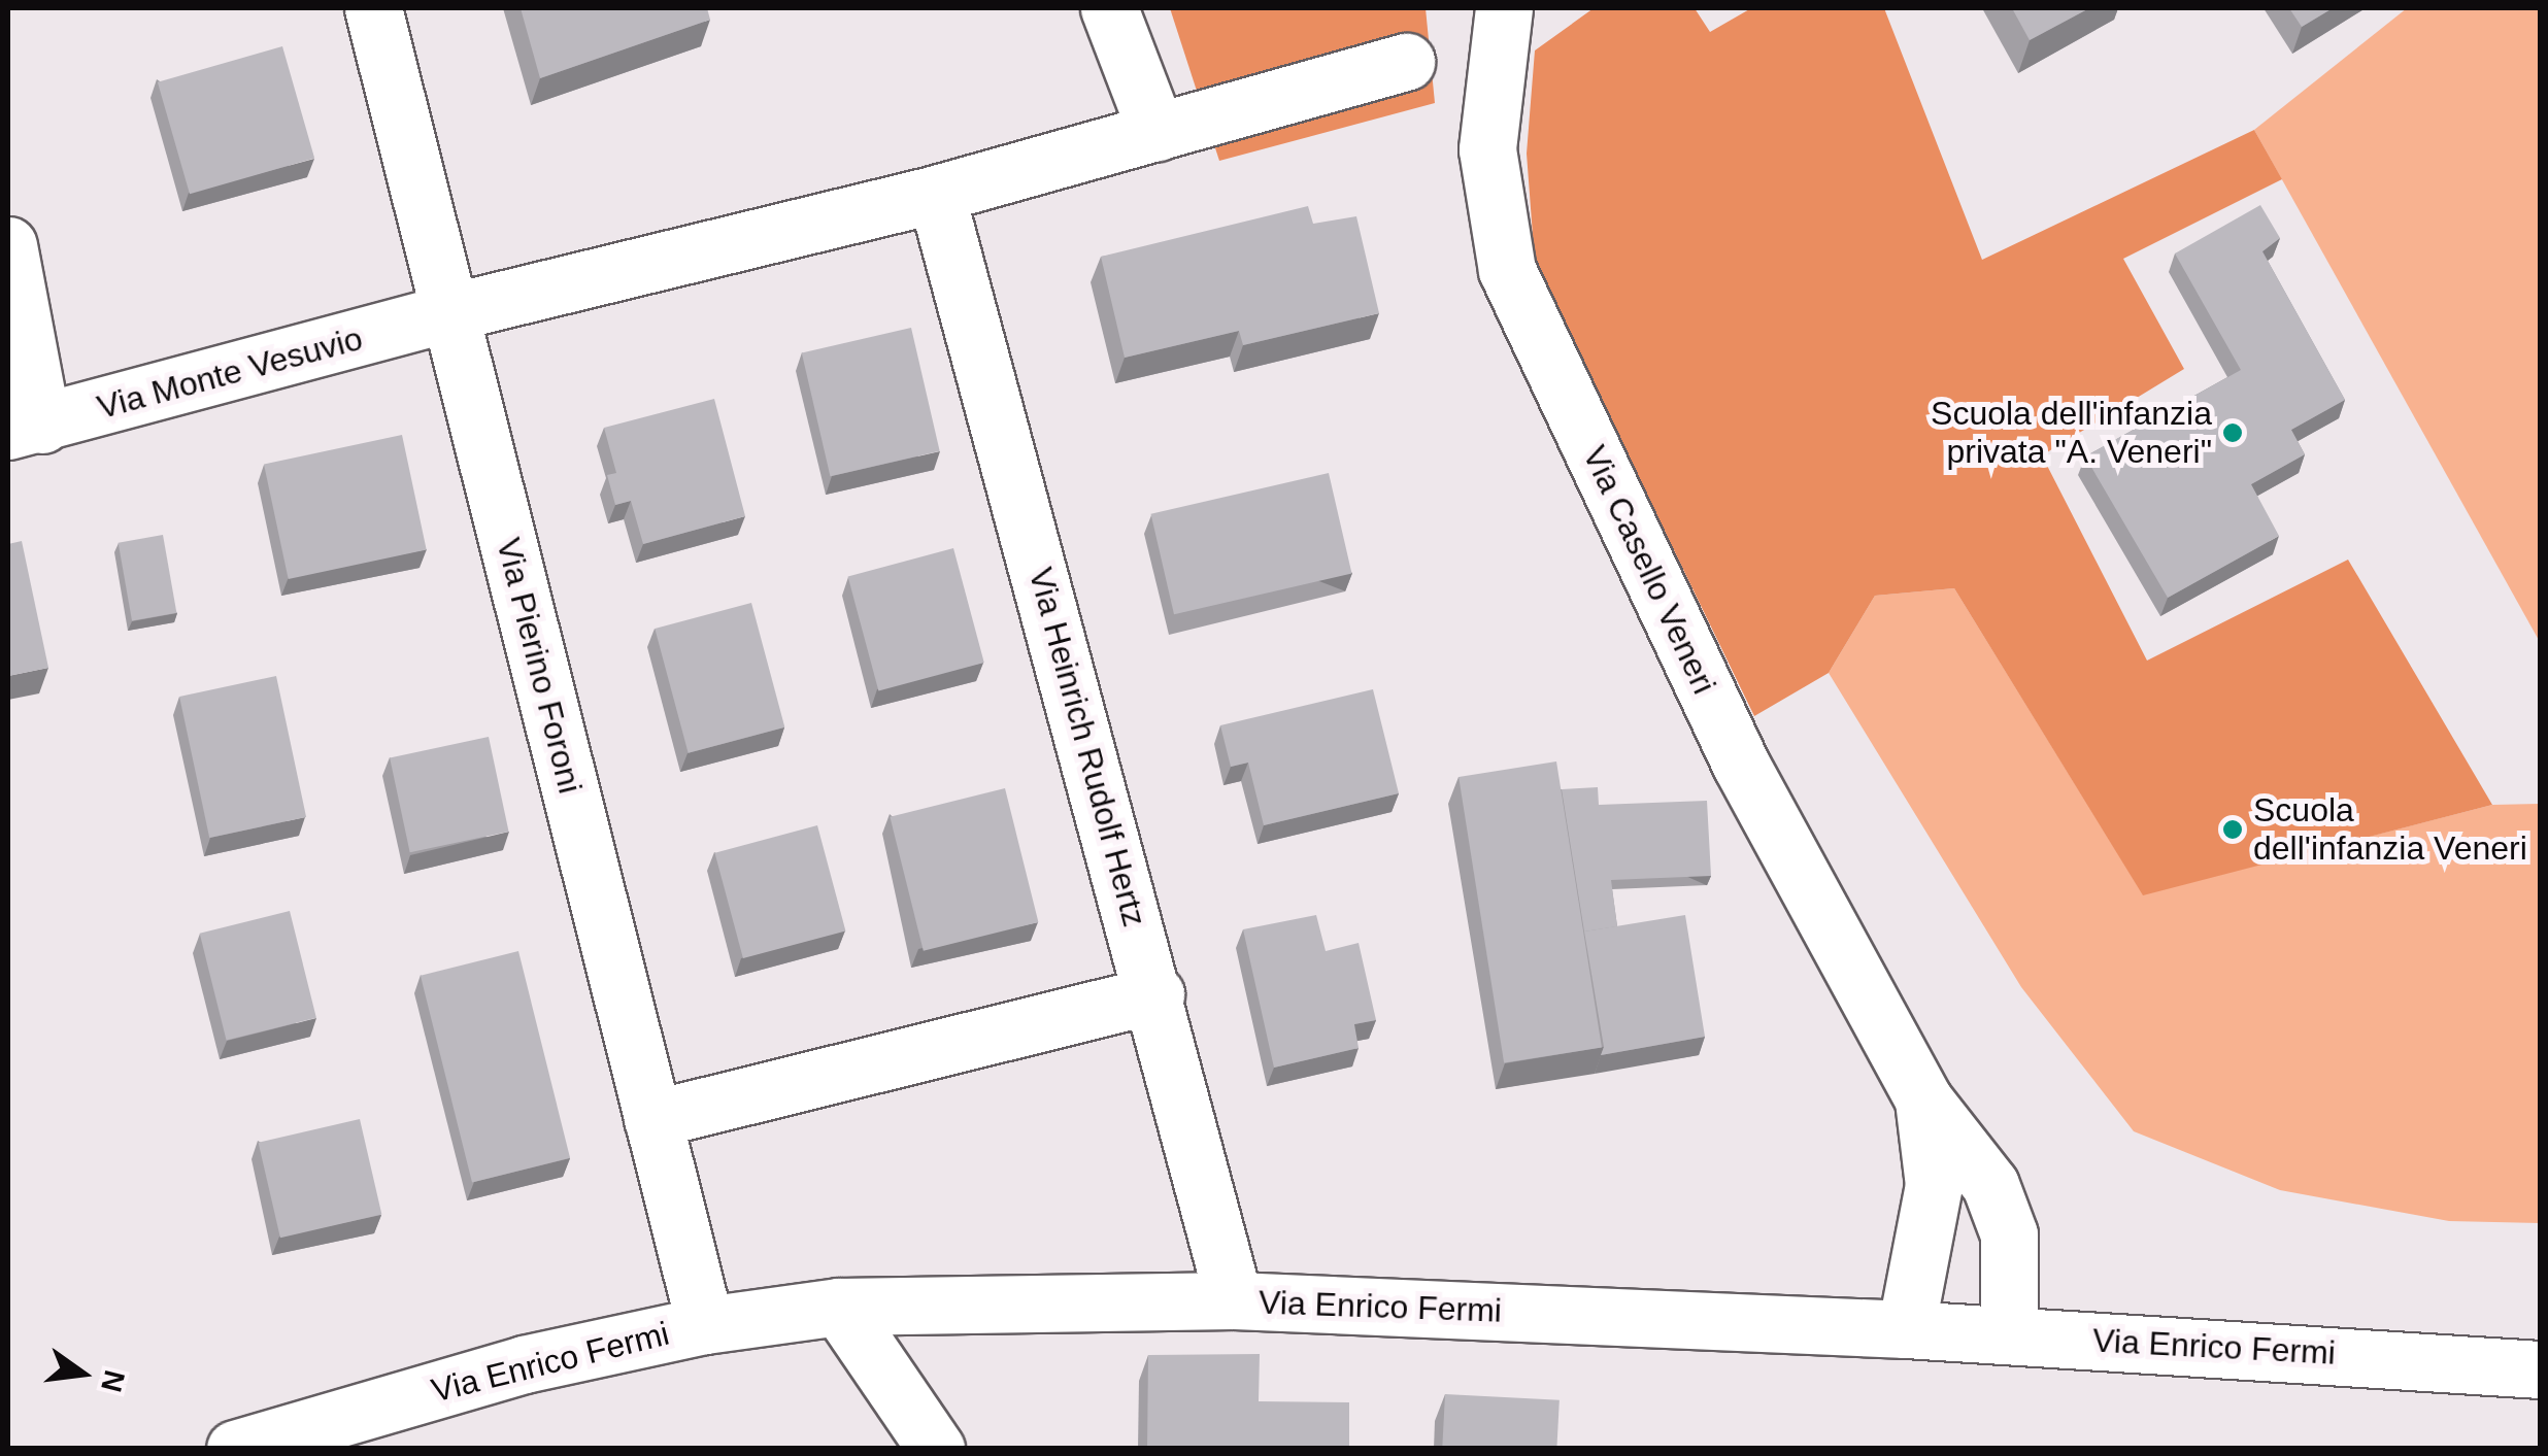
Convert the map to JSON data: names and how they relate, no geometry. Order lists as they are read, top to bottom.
{
  "streets": {
    "street": [
      "Via Monte Vesuvio",
      "Via Casello Veneri",
      "Via Pierino Foroni",
      "Via Heinrich Rudolf Hertz",
      "Via Enrico Fermi"
    ]
  },
  "crossings": [
    ["Via Monte Vesuvio", "Via Pierino Foroni"],
    ["Via Casello Veneri", "Via Enrico Fermi"],
    ["Via Pierino Foroni", "Via Enrico Fermi"],
    ["Via Heinrich Rudolf Hertz", "Via Enrico Fermi"]
  ],
  "places": ["Scuola dell'infanzia privata \"A. Veneri\"", "Scuola dell'infanzia Veneri"],
  "north": "right"
}
